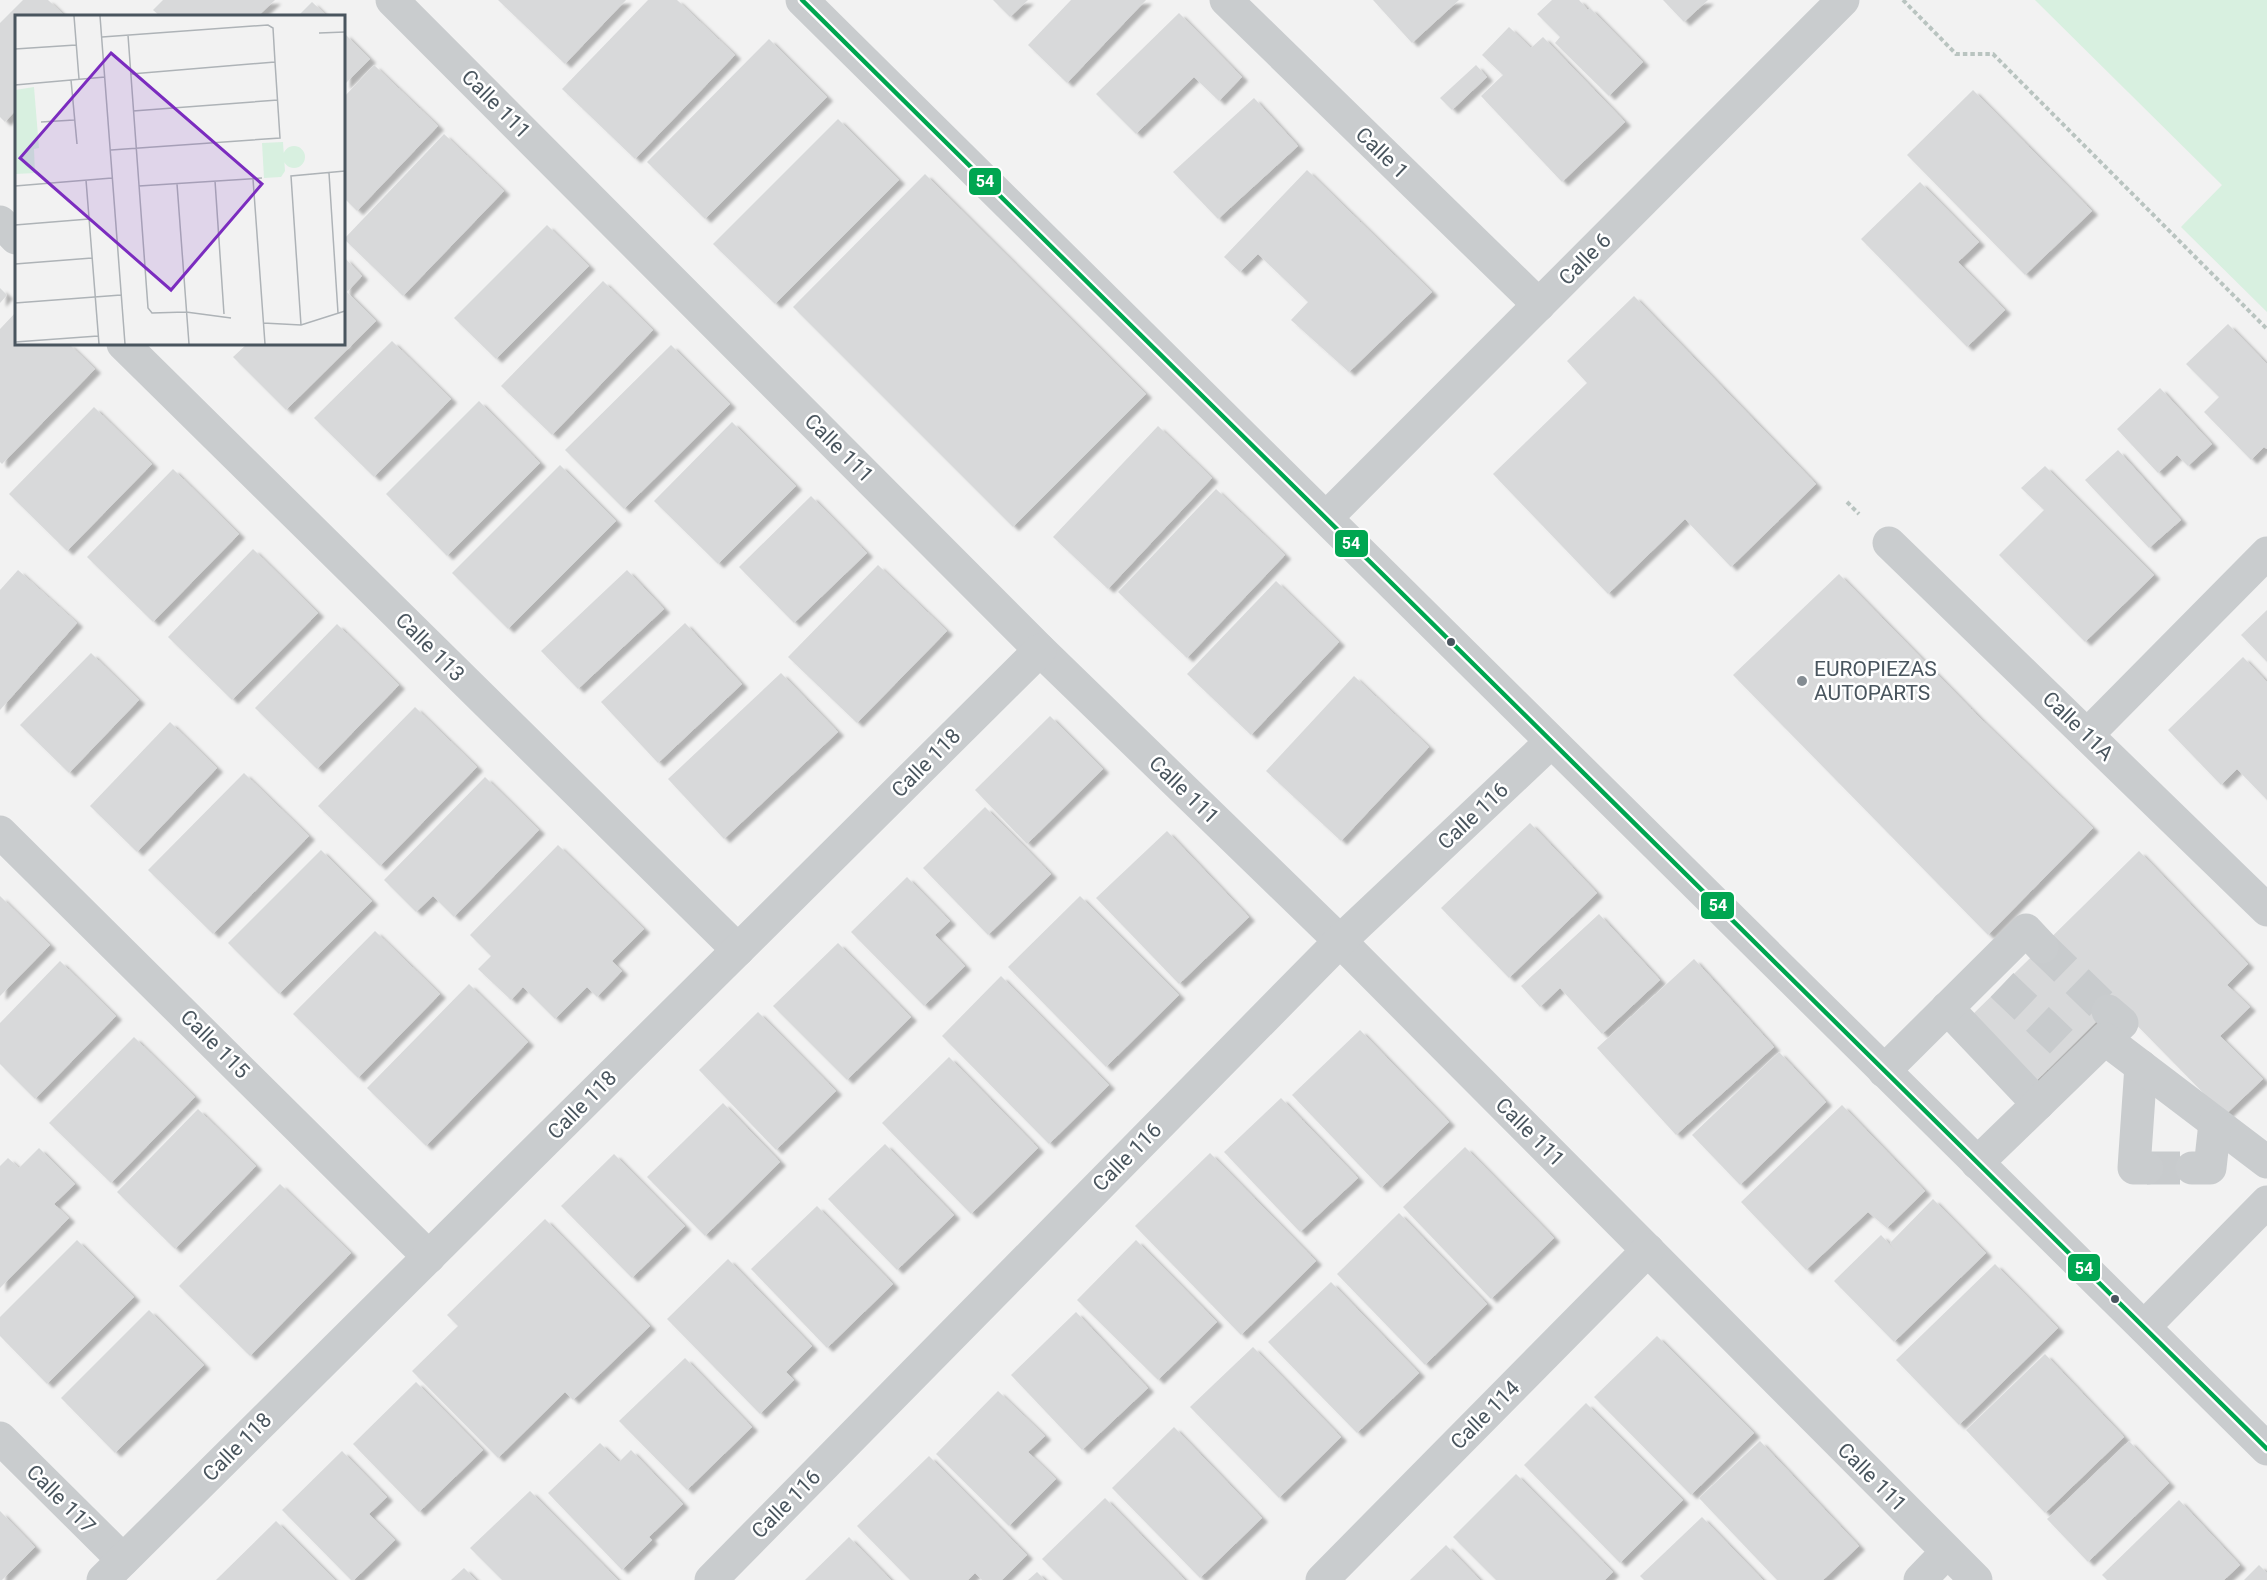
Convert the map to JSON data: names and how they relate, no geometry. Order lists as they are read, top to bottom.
{
  "streets": {
    "street": [
      "Calle 111",
      "Calle 1",
      "Calle 6",
      "Calle 113",
      "Calle 11A",
      "Calle 118",
      "Calle 116",
      "Calle 115",
      "Calle 114",
      "Calle 117"
    ]
  },
  "crossings": [
    ["Calle 111", "Calle 118"],
    ["Calle 111", "Calle 116"],
    ["Calle 111", "Calle 114"],
    ["Calle 1", "Calle 6"],
    ["Calle 113", "Calle 118"],
    ["Calle 118", "Calle 115"],
    ["Calle 118", "Calle 117"]
  ],
  "places": ["EUROPIEZAS AUTOPARTS"],
  "lines": ["transit line 54"]
}
